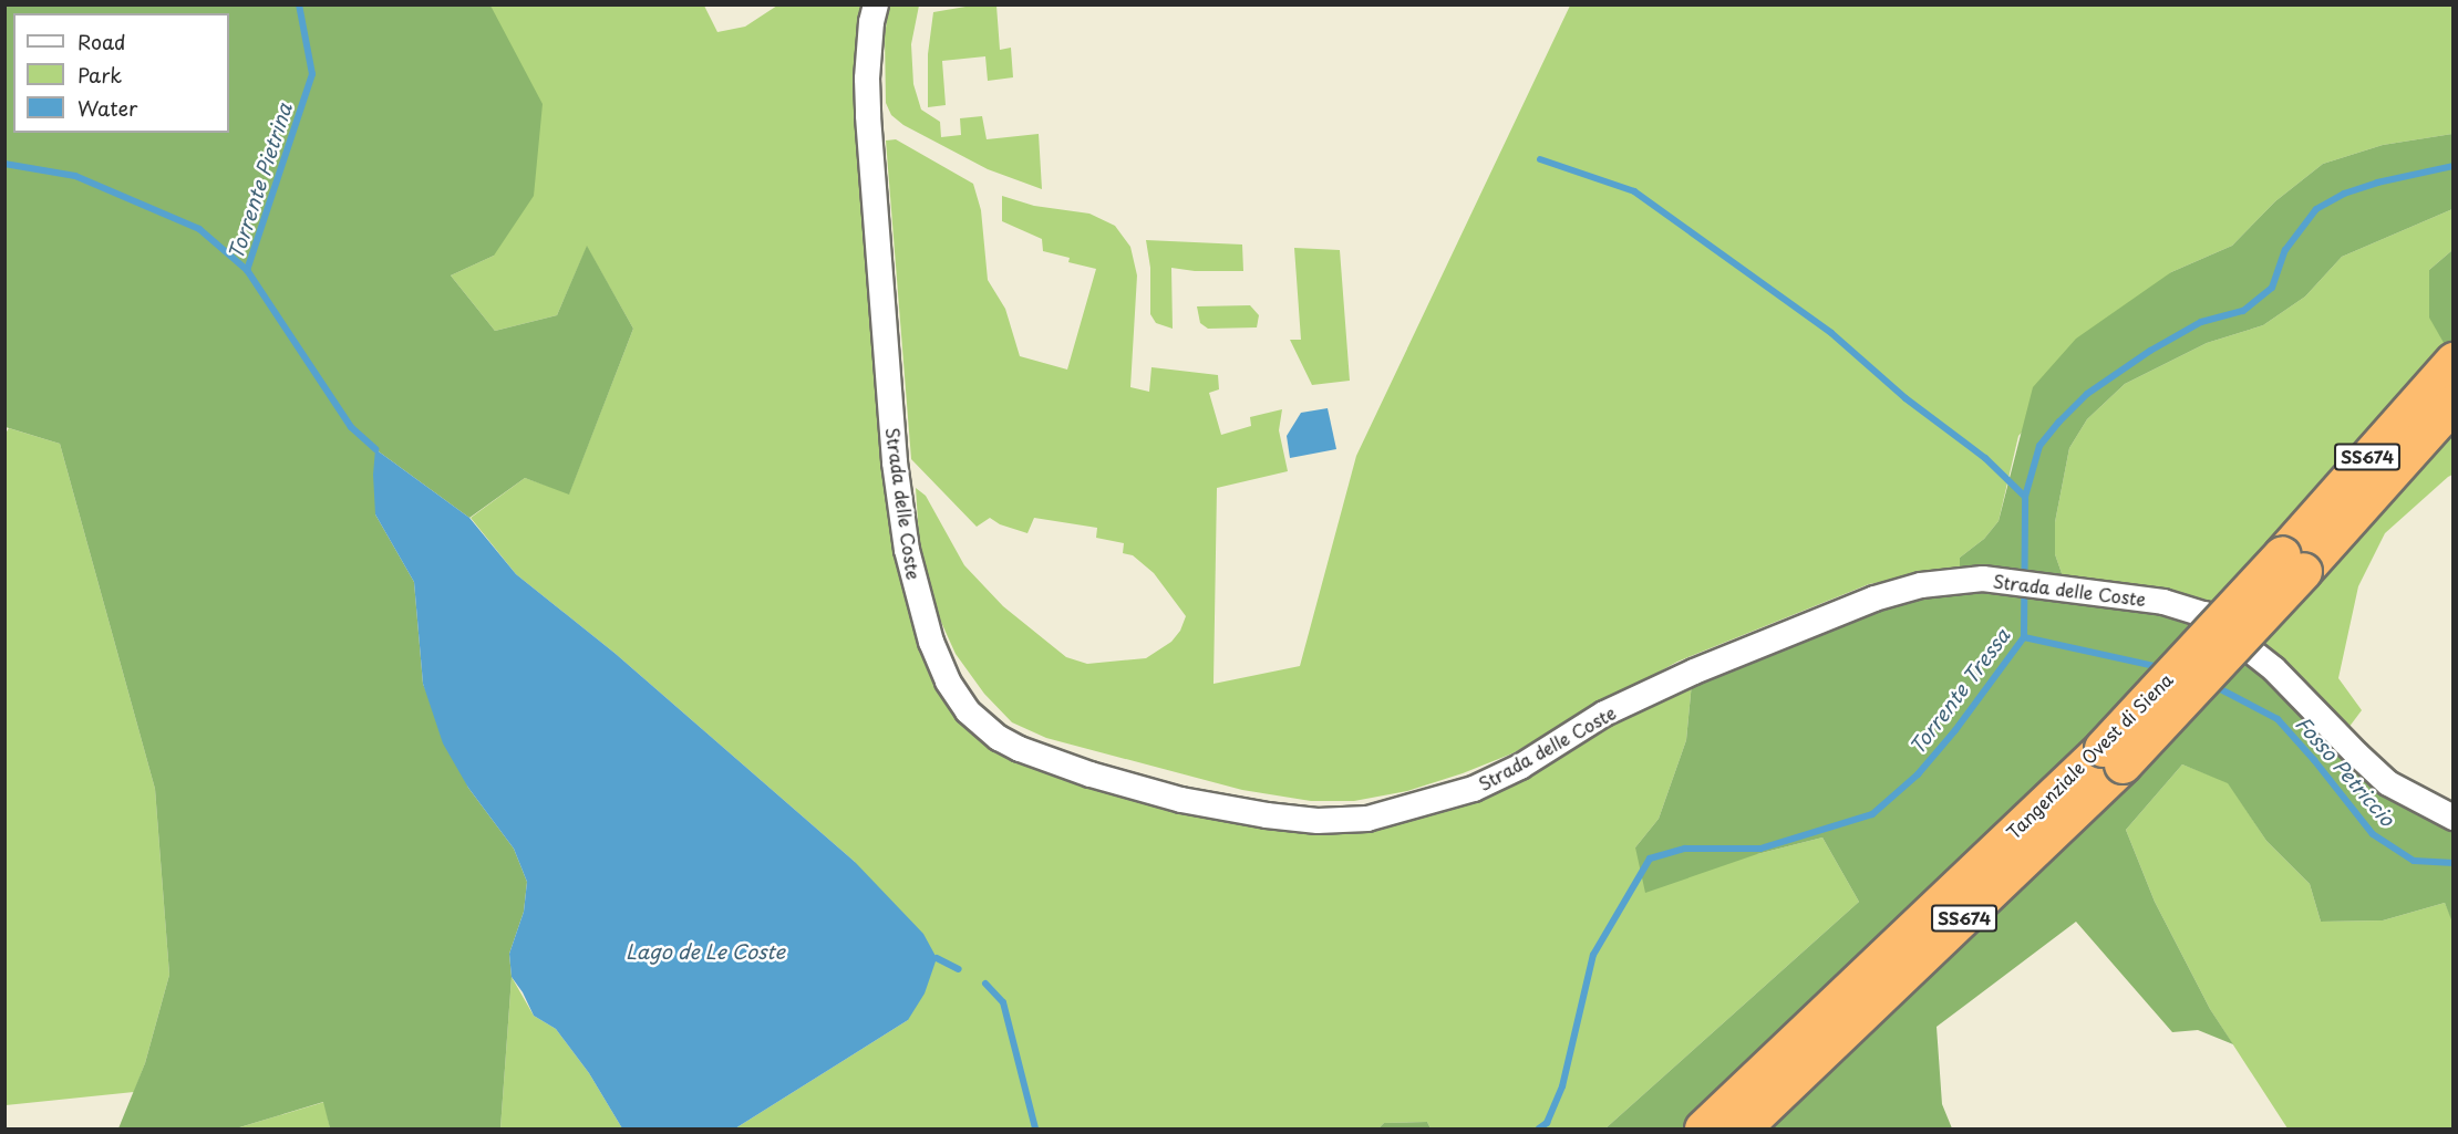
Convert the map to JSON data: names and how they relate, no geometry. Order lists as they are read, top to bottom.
{
  "streets": {
    "highway": ["SS674", "Tangenziale Ovest di Siena"],
    "street": ["Strada delle Coste"]
  },
  "water": [
    "Torrente Pietrina",
    "Torrente Tressa",
    "Fosso Petriccio",
    "Lago de Le Coste"
  ],
  "legend": ["Road", "Park", "Water"]
}
